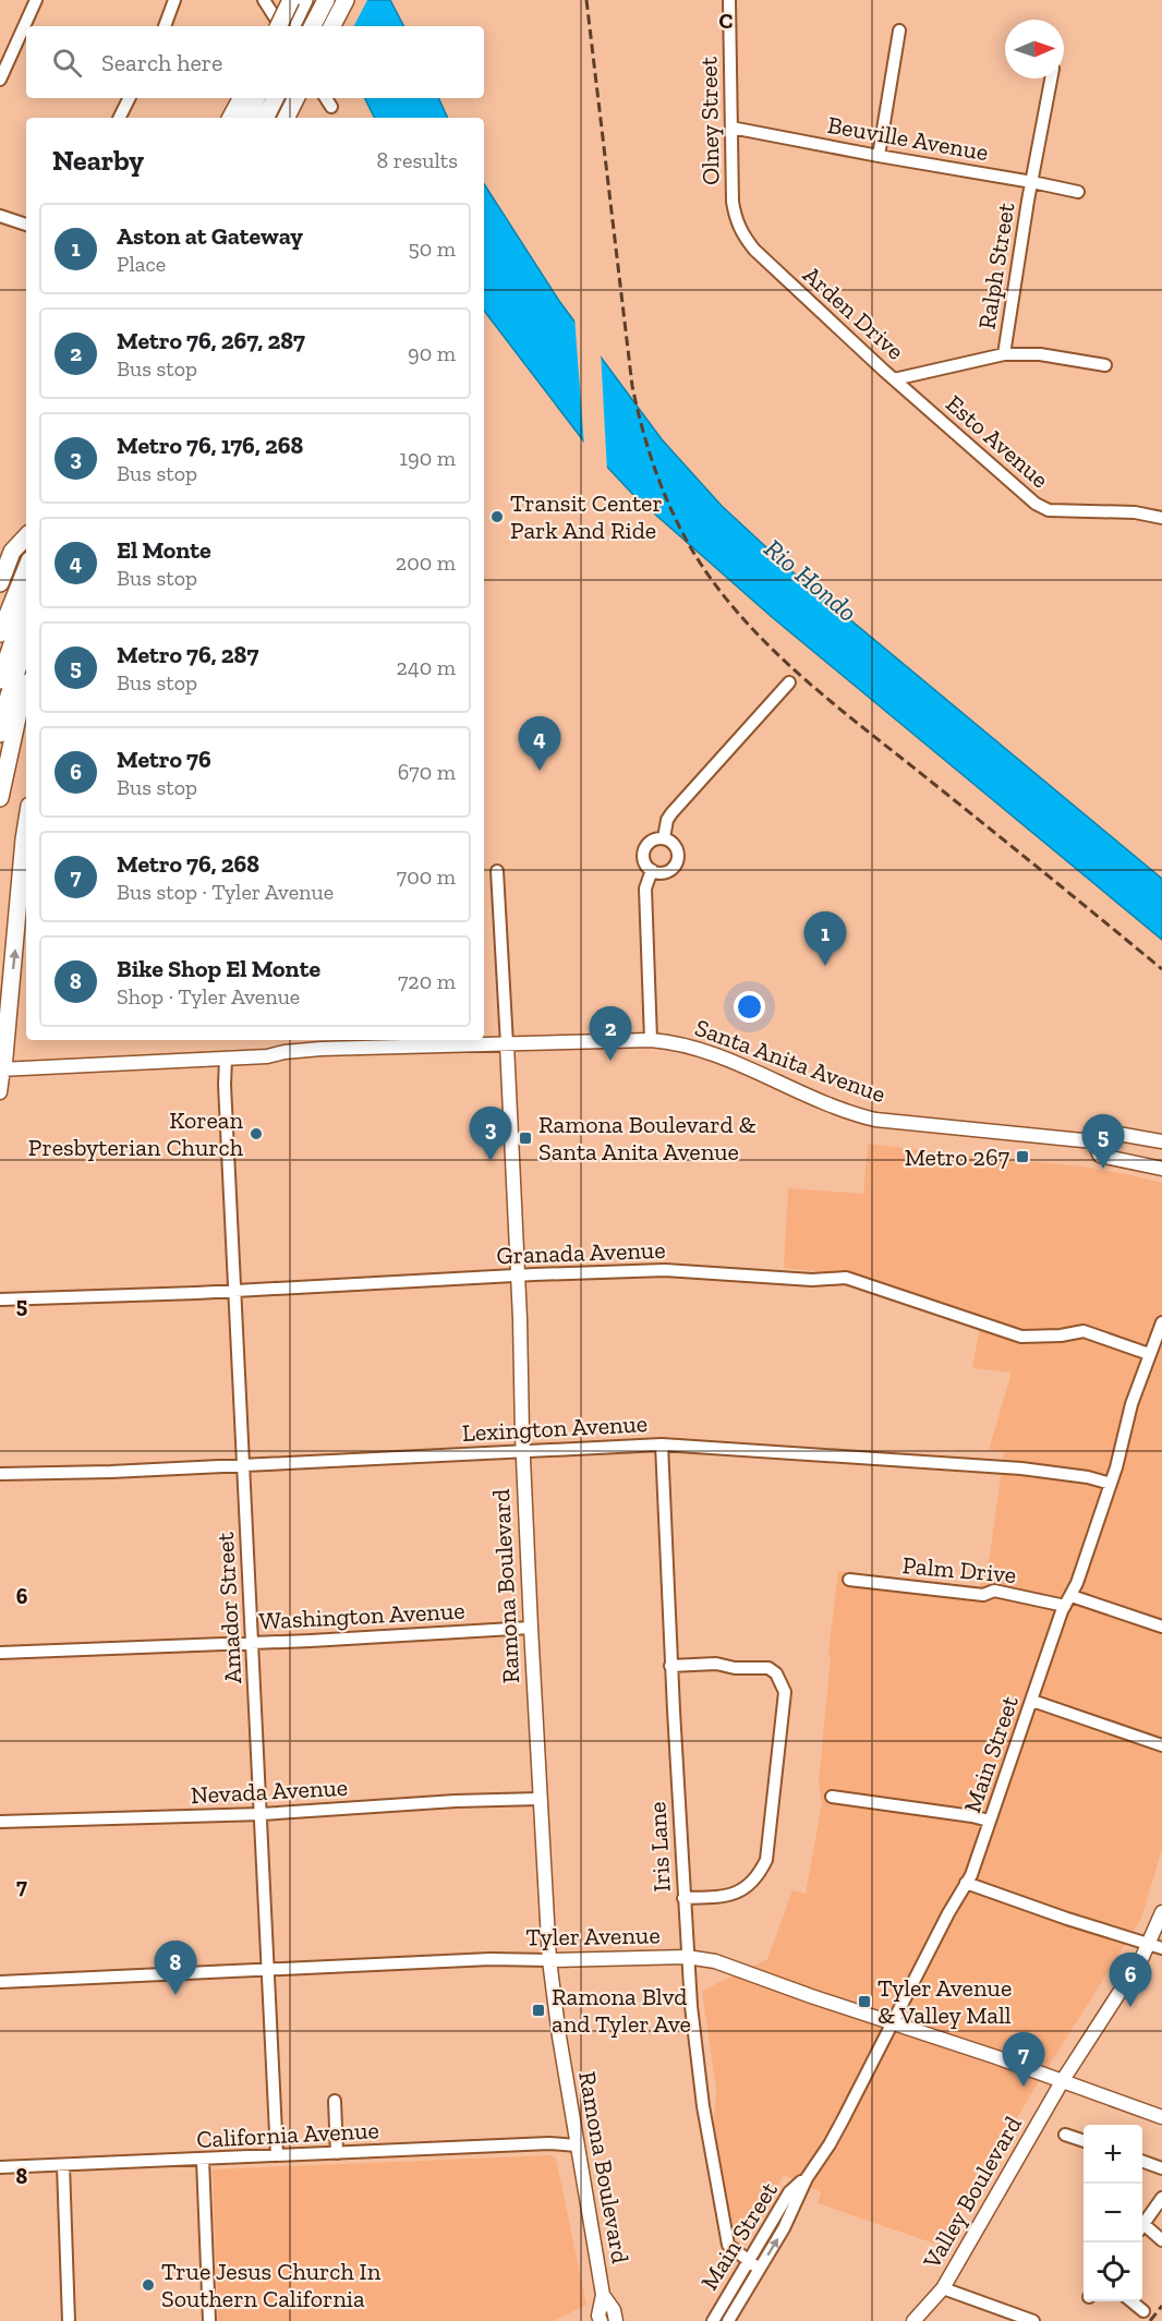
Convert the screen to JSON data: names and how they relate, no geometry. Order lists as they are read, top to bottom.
{
  "streets": {
    "main road": [
      "Santa Anita Avenue",
      "Ramona Boulevard",
      "Tyler Avenue",
      "Valley Boulevard"
    ],
    "street": [
      "Olney Street",
      "Beuville Avenue",
      "Ralph Street",
      "Arden Drive",
      "Esto Avenue",
      "Granada Avenue",
      "Lexington Avenue",
      "Palm Drive",
      "Amador Street",
      "Washington Avenue",
      "Main Street",
      "Nevada Avenue",
      "Iris Lane",
      "California Avenue"
    ]
  },
  "crossings": [
    ["Olney Street", "Beuville Avenue"],
    ["Olney Street", "Arden Drive"],
    ["Beuville Avenue", "Ralph Street"],
    ["Ralph Street", "Arden Drive"],
    ["Arden Drive", "Esto Avenue"],
    ["Santa Anita Avenue", "Ramona Boulevard"],
    ["Santa Anita Avenue", "Amador Street"],
    ["Granada Avenue", "Ramona Boulevard"],
    ["Granada Avenue", "Amador Street"],
    ["Granada Avenue", "Main Street"],
    ["Lexington Avenue", "Ramona Boulevard"],
    ["Lexington Avenue", "Amador Street"],
    ["Lexington Avenue", "Main Street"],
    ["Lexington Avenue", "Iris Lane"],
    ["Palm Drive", "Main Street"],
    ["Ramona Boulevard", "Washington Avenue"],
    ["Ramona Boulevard", "Nevada Avenue"],
    ["Ramona Boulevard", "Tyler Avenue"],
    ["Ramona Boulevard", "California Avenue"],
    ["Amador Street", "Washington Avenue"],
    ["Amador Street", "Nevada Avenue"],
    ["Amador Street", "Tyler Avenue"],
    ["Amador Street", "California Avenue"],
    ["Main Street", "Iris Lane"],
    ["Main Street", "Tyler Avenue"],
    ["Iris Lane", "Tyler Avenue"],
    ["Tyler Avenue", "Valley Boulevard"]
  ],
  "water": ["Rio Hondo"],
  "places": {
    "other": ["Transit Center Park And Ride", "Korean Presbyterian Church", "True Jesus Church In Southern California"],
    "transit": [
      "Ramona Boulevard & Santa Anita Avenue",
      "Metro 267",
      "Tyler Avenue & Valley Mall",
      "Ramona Blvd and Tyler Ave"
    ]
  },
  "north": "right",
  "page": {
    "search": "Search here",
    "heading": ["Nearby", "8 results"],
    "list": [
      {
        "mark": "1",
        "name": "Aston at Gateway",
        "note": "Place",
        "value": "50 m"
      },
      {
        "mark": "2",
        "name": "Metro 76, 267, 287",
        "note": "Bus stop",
        "value": "90 m"
      },
      {
        "mark": "3",
        "name": "Metro 76, 176, 268",
        "note": "Bus stop",
        "value": "190 m"
      },
      {
        "mark": "4",
        "name": "El Monte",
        "note": "Bus stop",
        "value": "200 m"
      },
      {
        "mark": "5",
        "name": "Metro 76, 287",
        "note": "Bus stop",
        "value": "240 m"
      },
      {
        "mark": "6",
        "name": "Metro 76",
        "note": "Bus stop",
        "value": "670 m"
      },
      {
        "mark": "7",
        "name": "Metro 76, 268",
        "note": "Bus stop · Tyler Avenue",
        "value": "700 m"
      },
      {
        "mark": "8",
        "name": "Bike Shop El Monte",
        "note": "Shop · Tyler Avenue",
        "value": "720 m"
      }
    ],
    "pins": [
      "4",
      "1",
      "2",
      "3",
      "5",
      "8",
      "6",
      "7"
    ],
    "map_buttons": ["+", "−"]
  },
  "grid": {
    "columns": ["C"],
    "rows": [
      "5",
      "6",
      "7",
      "8"
    ]
  }
}
